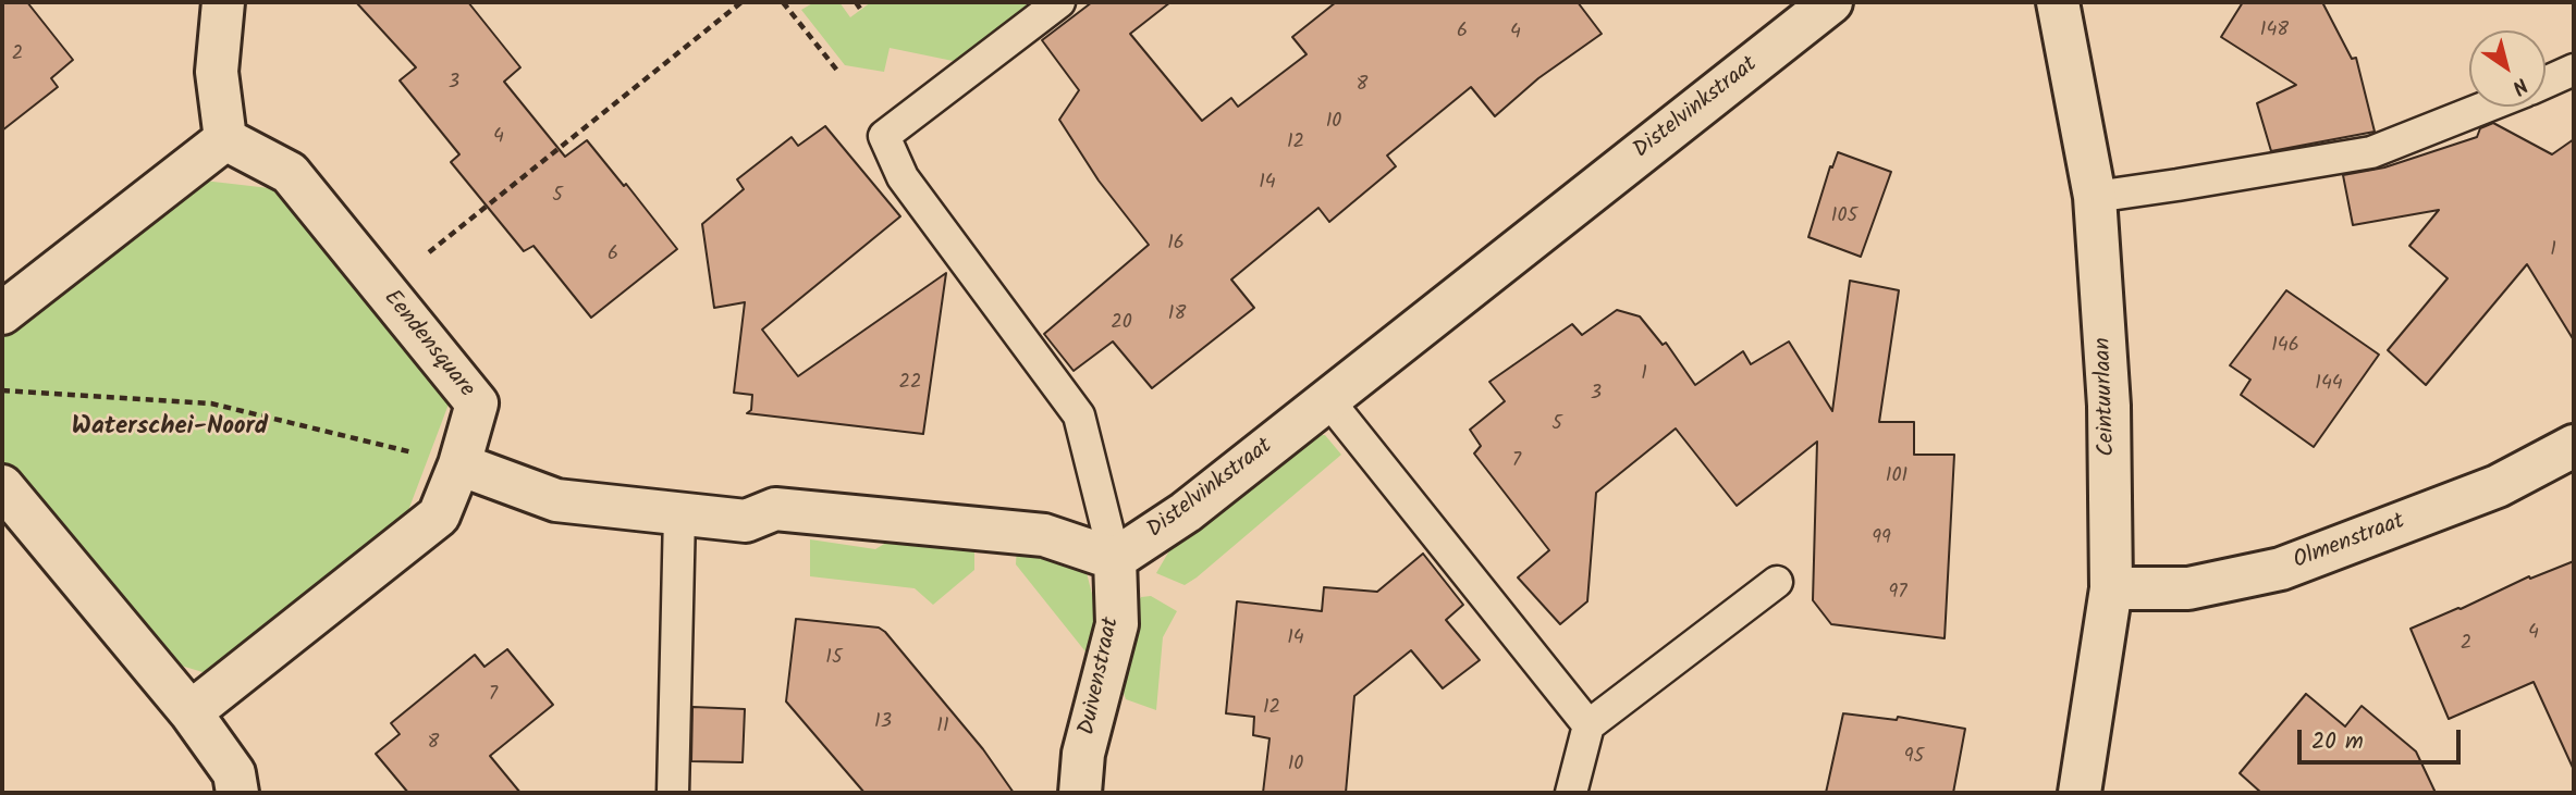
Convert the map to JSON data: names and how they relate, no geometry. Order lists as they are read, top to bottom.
{
  "streets": {
    "street": [
      "Distelvinkstraat",
      "Eendensquare",
      "Ceintuurlaan",
      "Olmenstraat",
      "Duivenstraat"
    ]
  },
  "crossings": [
    ["Distelvinkstraat", "Duivenstraat"],
    ["Ceintuurlaan", "Olmenstraat"]
  ],
  "districts": ["Waterschei-Noord"],
  "house_numbers": [
    "148",
    "6",
    "4",
    "2",
    "3",
    "8",
    "10",
    "4",
    "12",
    "14",
    "5",
    "105",
    "16",
    "1",
    "6",
    "18",
    "20",
    "146",
    "1",
    "22",
    "144",
    "3",
    "5",
    "7",
    "101",
    "99",
    "97",
    "4",
    "14",
    "2",
    "15",
    "7",
    "12",
    "13",
    "11",
    "8",
    "95",
    "10"
  ],
  "scale_bar": "20 m",
  "north": "bottom right"
}
